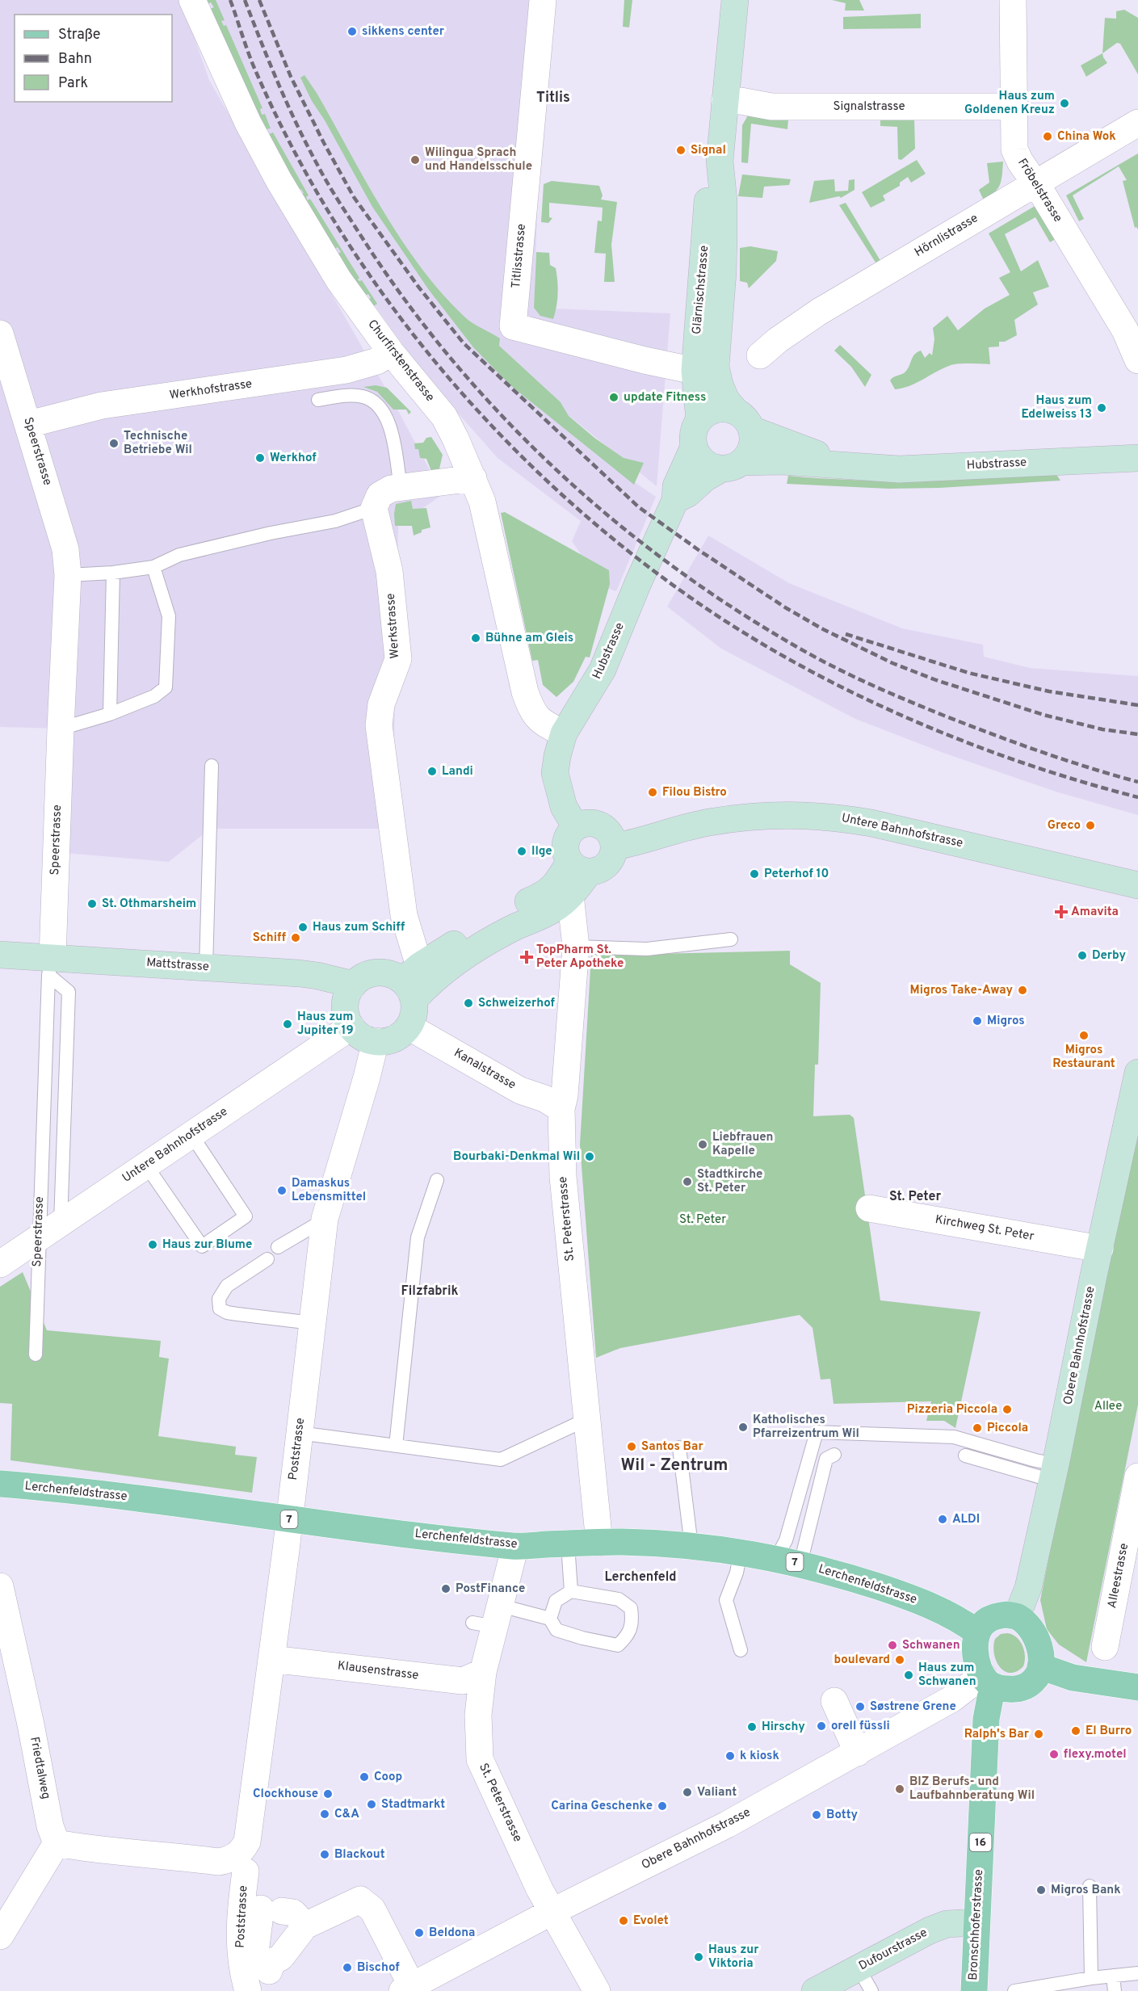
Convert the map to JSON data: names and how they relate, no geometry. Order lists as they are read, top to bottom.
{
  "streets": {
    "main road": [
      "Lerchenfeldstrasse",
      "7",
      "16",
      "Bronschhoferstrasse"
    ],
    "street": [
      "Signalstrasse",
      "Fröbelstrasse",
      "Hörnlistrasse",
      "Titlisstrasse",
      "Glärnischstrasse",
      "Churfirstenstrasse",
      "Werkhofstrasse",
      "Speerstrasse",
      "Hubstrasse",
      "Werkstrasse",
      "Untere Bahnhofstrasse",
      "Mattstrasse",
      "Kanalstrasse",
      "St. Peterstrasse",
      "Kirchweg St. Peter",
      "Obere Bahnhofstrasse",
      "Poststrasse",
      "Alleestrasse",
      "Klausenstrasse",
      "Friedtalweg",
      "Dufourstrasse"
    ]
  },
  "crossings": [
    ["Signalstrasse", "Fröbelstrasse"],
    ["Signalstrasse", "Glärnischstrasse"],
    ["Fröbelstrasse", "Hörnlistrasse"],
    ["Titlisstrasse", "Glärnischstrasse"],
    ["Glärnischstrasse", "Hubstrasse"],
    ["Churfirstenstrasse", "Werkhofstrasse"],
    ["Churfirstenstrasse", "Hubstrasse"],
    ["Werkhofstrasse", "Speerstrasse"],
    ["Speerstrasse", "Untere Bahnhofstrasse"],
    ["Speerstrasse", "Mattstrasse"],
    ["Hubstrasse", "Untere Bahnhofstrasse"],
    ["Werkstrasse", "Untere Bahnhofstrasse"],
    ["Werkstrasse", "Mattstrasse"],
    ["Werkstrasse", "Kanalstrasse"],
    ["Werkstrasse", "Poststrasse"],
    ["Untere Bahnhofstrasse", "Mattstrasse"],
    ["Untere Bahnhofstrasse", "Kanalstrasse"],
    ["Untere Bahnhofstrasse", "Poststrasse"],
    ["Mattstrasse", "Kanalstrasse"],
    ["Mattstrasse", "Poststrasse"],
    ["Kanalstrasse", "St. Peterstrasse"],
    ["Kanalstrasse", "Poststrasse"],
    ["St. Peterstrasse", "Obere Bahnhofstrasse"],
    ["St. Peterstrasse", "Lerchenfeldstrasse"],
    ["St. Peterstrasse", "Klausenstrasse"],
    ["Kirchweg St. Peter", "Obere Bahnhofstrasse"],
    ["Obere Bahnhofstrasse", "Lerchenfeldstrasse"],
    ["Obere Bahnhofstrasse", "Bronschhoferstrasse"],
    ["Poststrasse", "Lerchenfeldstrasse"],
    ["Poststrasse", "Klausenstrasse"],
    ["Lerchenfeldstrasse", "Bronschhoferstrasse"],
    ["Bronschhoferstrasse", "Dufourstrasse"]
  ],
  "districts": [
    "Titlis",
    "St. Peter",
    "Filzfabrik",
    "Wil - Zentrum",
    "Lerchenfeld"
  ],
  "parks": ["St. Peter", "Allee"],
  "places": {
    "other": [
      "sikkens center",
      "Haus zum Goldenen Kreuz",
      "China Wok",
      "Signal",
      "Wilingua Sprach und Handelsschule",
      "update Fitness",
      "Haus zum Edelweiss 13",
      "Technische Betriebe Wil",
      "Werkhof",
      "Bühne am Gleis",
      "Landi",
      "Filou Bistro",
      "Greco",
      "Ilge",
      "Peterhof 10",
      "St. Othmarsheim",
      "Haus zum Schiff",
      "Schiff",
      "Derby",
      "Migros Take-Away",
      "Schweizerhof",
      "Migros",
      "Haus zum Jupiter 19",
      "Migros Restaurant",
      "Liebfrauen Kapelle",
      "Bourbaki-Denkmal Wil",
      "Stadtkirche St. Peter",
      "Damaskus Lebensmittel",
      "Haus zur Blume",
      "Pizzeria Piccola",
      "Katholisches Pfarreizentrum Wil",
      "Piccola",
      "Santos Bar",
      "ALDI",
      "PostFinance",
      "Schwanen",
      "boulevard",
      "Haus zum Schwanen",
      "Søstrene Grene",
      "orell füssli",
      "Hirschy",
      "El Burro",
      "Ralph's Bar",
      "flexy.motel",
      "k kiosk",
      "Coop",
      "BIZ Berufs- und Laufbahnberatung Wil",
      "Valiant",
      "Clockhouse",
      "Stadtmarkt",
      "Carina Geschenke",
      "C&A",
      "Botty",
      "Blackout",
      "Migros Bank",
      "Evolet",
      "Beldona",
      "Haus zur Viktoria",
      "Bischof"
    ],
    "health": ["Amavita", "TopPharm St. Peter Apotheke"]
  },
  "legend": ["Straße", "Bahn", "Park"]
}
